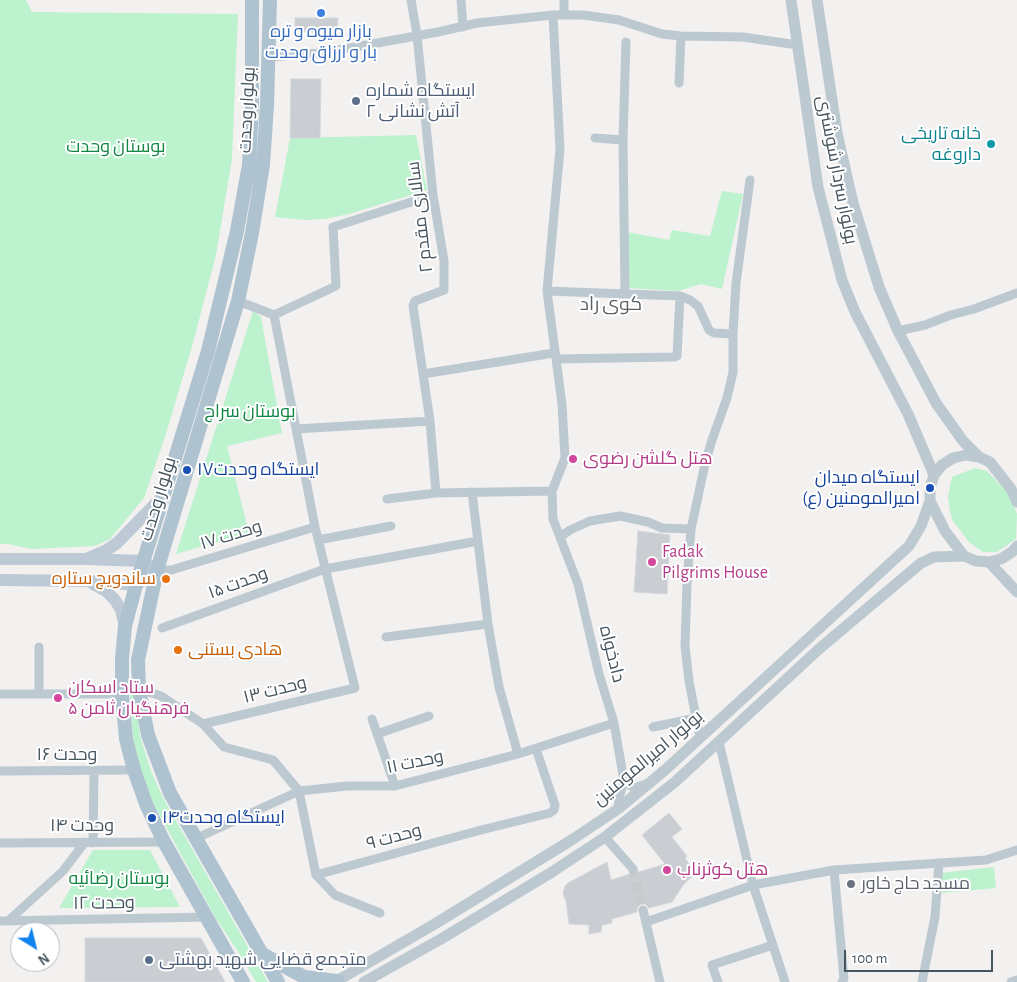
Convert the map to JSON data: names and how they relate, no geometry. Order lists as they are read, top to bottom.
{
  "streets": {
    "main road": ["بولوار وحدت"],
    "street": [
      "بولوار سردار شوشتری",
      "سالاری مقدم ۲",
      "وحدت ۱۷",
      "وحدت ۱۵",
      "دادخواه",
      "وحدت ۱۳",
      "وحدت ۱۶",
      "بولوار امیرالمومنین",
      "وحدت ۱۱",
      "وحدت ۱۴",
      "وحدت ۹",
      "وحدت ۱۲"
    ]
  },
  "crossings": [
    ["بولوار وحدت", "وحدت ۱۷"],
    ["بولوار وحدت", "وحدت ۱۶"],
    ["بولوار وحدت", "وحدت ۱۱"],
    ["بولوار وحدت", "وحدت ۱۴"],
    ["بولوار وحدت", "وحدت ۱۲"],
    ["بولوار سردار شوشتری", "بولوار امیرالمومنین"],
    ["وحدت ۱۵", "وحدت ۱۳"],
    ["دادخواه", "وحدت ۱۱"],
    ["وحدت ۱۱", "وحدت ۹"]
  ],
  "districts": ["کوی راد"],
  "parks": ["بوستان وحدت", "بوستان سراج", "بوستان رضائیه"],
  "places": [
    "بازار میوه و تره بار و ارزاق وحدت",
    "ایستگاه شماره ۲ آتش نشانی",
    "خانه تاریخی داروغه",
    "هتل گلشن رضوی",
    "ایستگاه وحدت۱۷",
    "ایستگاه میدان امیرالمومنین (ع)",
    "Fadak Pilgrims House",
    "ساندویچ ستاره",
    "هادی بستنی",
    "ستاد اسکان فرهنگیان ثامن ۵",
    "ایستگاه وحدت۱۴",
    "هتل کوثرناب",
    "مسجد حاج خاور",
    "متجمع قضایی شهید بهشتی"
  ],
  "scale_bar": "100 m",
  "north": "bottom right"
}
